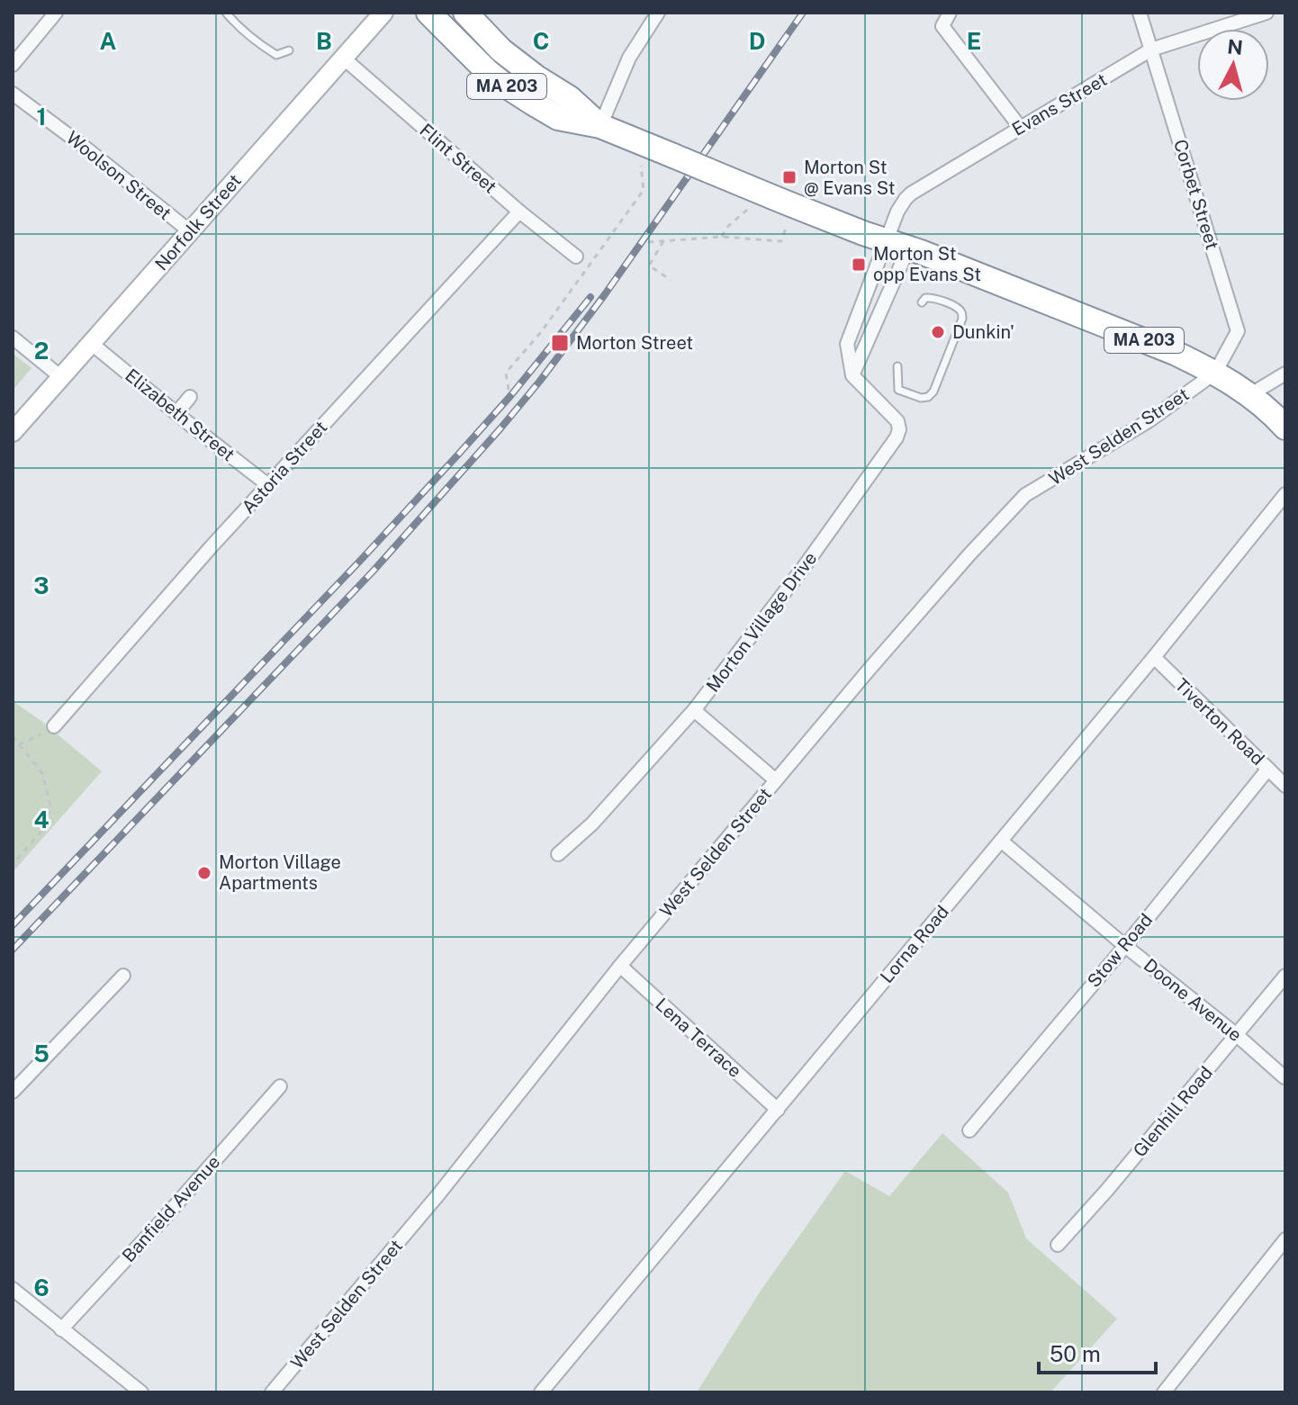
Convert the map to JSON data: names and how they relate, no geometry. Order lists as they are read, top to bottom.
{
  "streets": {
    "highway": ["MA 203"],
    "main road": ["Norfolk Street"],
    "street": [
      "Evans Street",
      "Flint Street",
      "Woolson Street",
      "Corbet Street",
      "Elizabeth Street",
      "West Selden Street",
      "Astoria Street",
      "Morton Village Drive",
      "Tiverton Road",
      "Lorna Road",
      "Stow Road",
      "Doone Avenue",
      "Lena Terrace",
      "Glenhill Road",
      "Banfield Avenue"
    ]
  },
  "crossings": [
    ["MA 203", "Evans Street"],
    ["MA 203", "Corbet Street"],
    ["MA 203", "West Selden Street"],
    ["Evans Street", "Corbet Street"],
    ["Flint Street", "Norfolk Street"],
    ["Flint Street", "Astoria Street"],
    ["Woolson Street", "Norfolk Street"],
    ["Corbet Street", "West Selden Street"],
    ["Norfolk Street", "Elizabeth Street"],
    ["Elizabeth Street", "Astoria Street"],
    ["West Selden Street", "Lena Terrace"],
    ["Tiverton Road", "Lorna Road"],
    ["Tiverton Road", "Stow Road"],
    ["Lorna Road", "Doone Avenue"],
    ["Lorna Road", "Lena Terrace"],
    ["Stow Road", "Doone Avenue"],
    ["Doone Avenue", "Glenhill Road"]
  ],
  "places": {
    "transit": ["Morton St @ Evans St", "Morton St opp Evans St", "Morton Street"],
    "other": ["Dunkin'", "Morton Village Apartments"]
  },
  "scale_bar": "50 m",
  "north": "top",
  "grid": {
    "columns": [
      "A",
      "B",
      "C",
      "D",
      "E"
    ],
    "rows": [
      "1",
      "2",
      "3",
      "4",
      "5",
      "6"
    ]
  }
}
